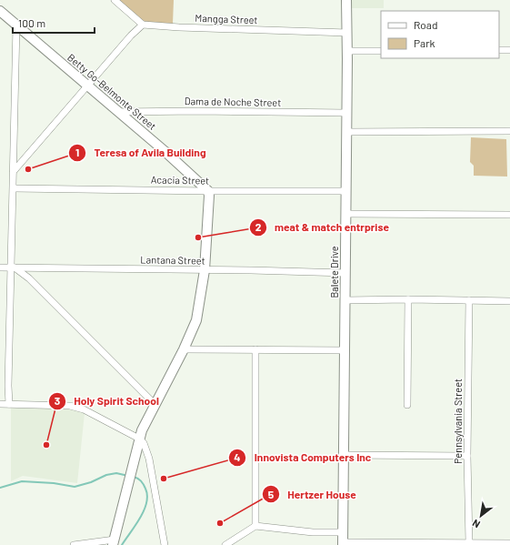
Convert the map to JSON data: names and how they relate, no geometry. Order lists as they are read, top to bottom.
{
  "streets": {
    "street": [
      "Mangga Street",
      "Betty Go-Belmonte Street",
      "Dama de Noche Street",
      "Acacia Street",
      "Lantana Street",
      "Balete Drive",
      "Pennsylvania Street"
    ]
  },
  "crossings": [
    ["Mangga Street", "Balete Drive"],
    ["Betty Go-Belmonte Street", "Dama de Noche Street"],
    ["Betty Go-Belmonte Street", "Acacia Street"],
    ["Dama de Noche Street", "Balete Drive"],
    ["Acacia Street", "Balete Drive"],
    ["Lantana Street", "Balete Drive"]
  ],
  "places": [
    "Teresa of Avila Building",
    "meat & match entrprise",
    "Holy Spirit School",
    "Innovista Computers Inc",
    "Hertzer House"
  ],
  "legend": ["Road", "Park"],
  "scale_bar": "100 m",
  "north": "bottom left"
}
